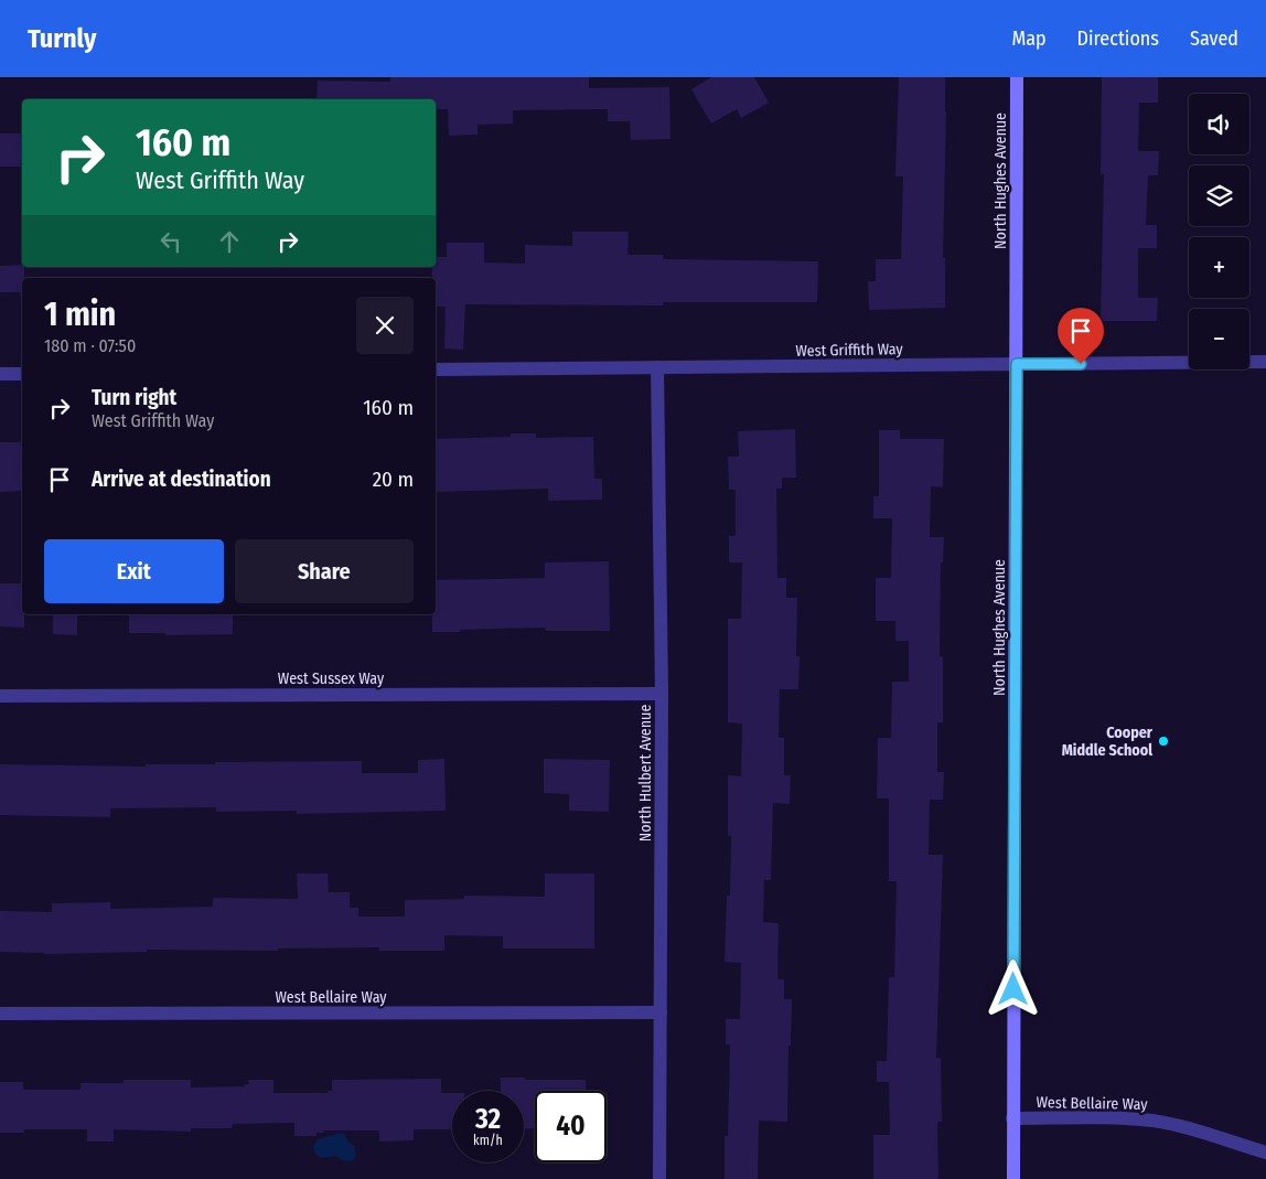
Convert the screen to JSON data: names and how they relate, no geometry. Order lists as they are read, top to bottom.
{
  "streets": {
    "street": [
      "North Hughes Avenue",
      "West Griffith Way",
      "West Sussex Way",
      "North Hulbert Avenue",
      "West Bellaire Way"
    ]
  },
  "crossings": [
    ["North Hughes Avenue", "West Griffith Way"],
    ["North Hughes Avenue", "West Bellaire Way"],
    ["West Griffith Way", "North Hulbert Avenue"],
    ["West Sussex Way", "North Hulbert Avenue"],
    ["North Hulbert Avenue", "West Bellaire Way"]
  ],
  "places": ["Cooper Middle School"],
  "page": {
    "header": "Turnly",
    "nav": ["Map", "Directions", "Saved"],
    "map_buttons": ["+", "−"],
    "turn": ["160 m", "West Griffith Way"],
    "heading": ["1 min", "180 m · 07:50"],
    "list": [
      {
        "name": "Turn right",
        "note": "West Griffith Way",
        "value": "160 m"
      },
      {
        "name": "Arrive at destination",
        "value": "20 m"
      }
    ],
    "buttons": ["Exit", "Share"],
    "speed": "32 km/h",
    "limit": "40"
  }
}
